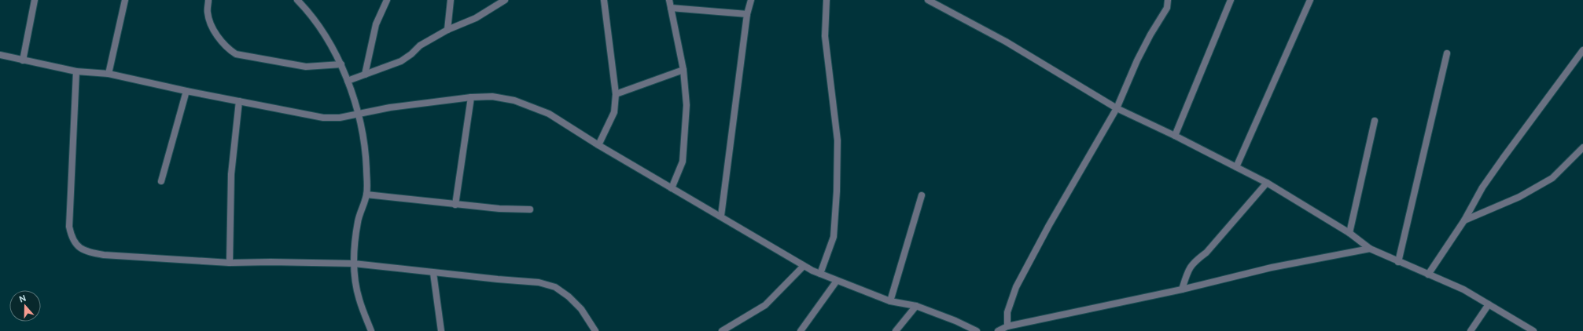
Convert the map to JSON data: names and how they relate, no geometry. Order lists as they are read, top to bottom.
{
  "north": "top"
}
